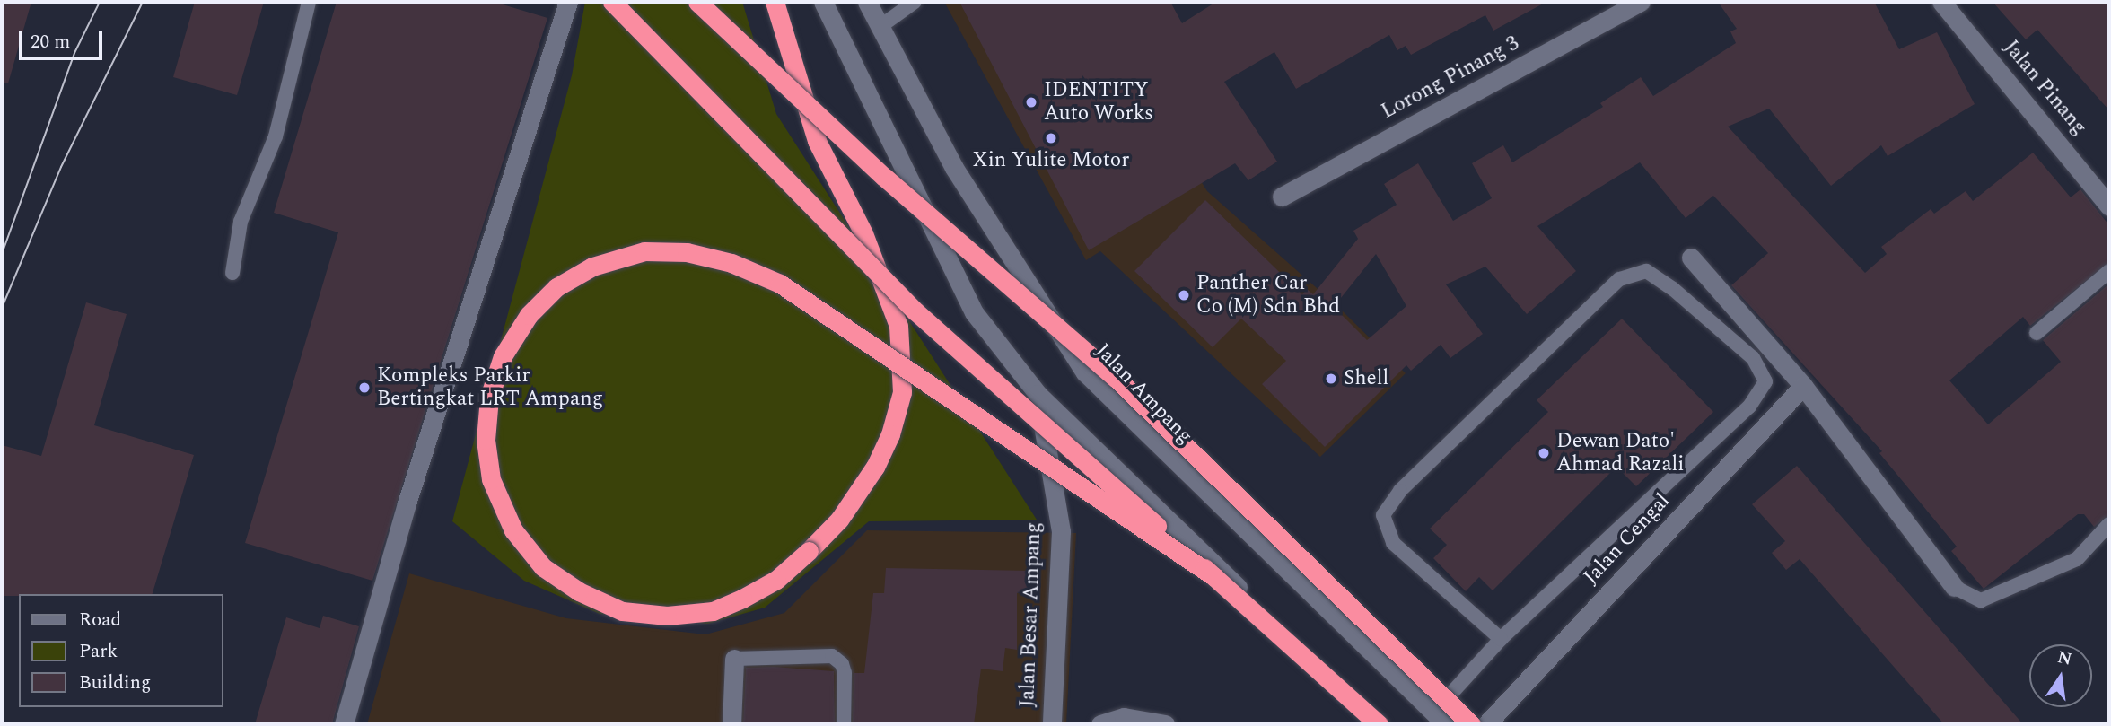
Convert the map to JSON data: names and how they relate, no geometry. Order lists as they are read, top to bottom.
{
  "streets": {
    "street": [
      "Lorong Pinang 3",
      "Jalan Pinang",
      "Jalan Ampang",
      "Jalan Cengal",
      "Jalan Besar Ampang"
    ]
  },
  "places": [
    "IDENTITY Auto Works",
    "Xin Yulite Motor",
    "Panther Car Co (M) Sdn Bhd",
    "Shell",
    "Kompleks Parkir Bertingkat LRT Ampang",
    "Dewan Dato' Ahmad Razali"
  ],
  "legend": ["Road", "Park", "Building"],
  "scale_bar": "20 m",
  "north": "top"
}
